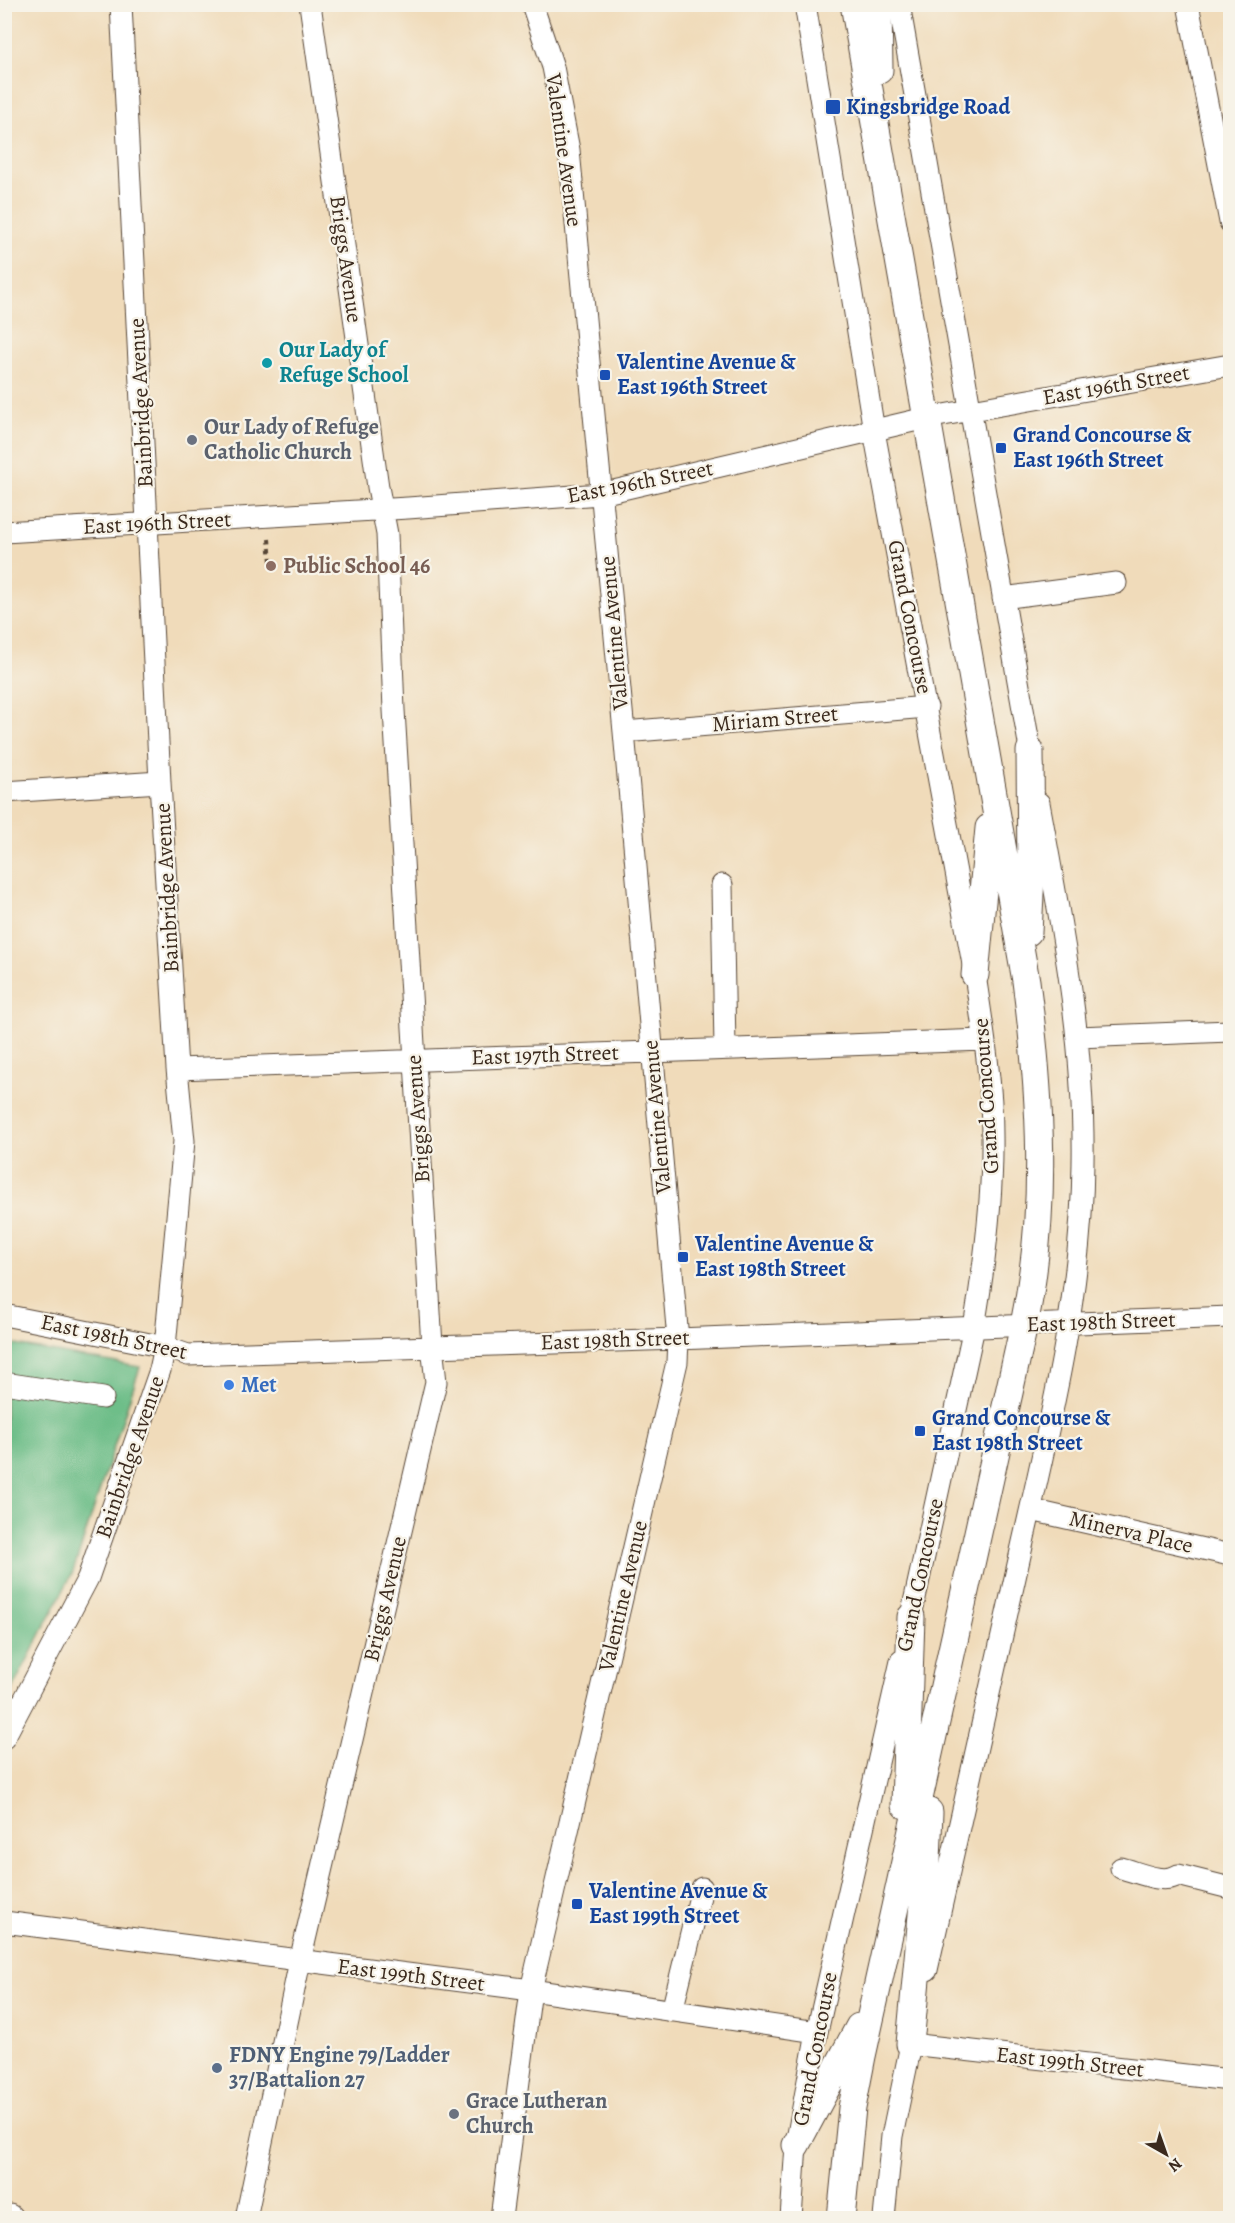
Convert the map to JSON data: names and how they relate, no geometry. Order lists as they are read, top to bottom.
{
  "streets": {
    "street": [
      "Valentine Avenue",
      "Briggs Avenue",
      "East 196th Street",
      "Bainbridge Avenue",
      "Grand Concourse",
      "Miriam Street",
      "East 197th Street",
      "East 198th Street",
      "Minerva Place",
      "East 199th Street"
    ]
  },
  "crossings": [
    ["Valentine Avenue", "East 196th Street"],
    ["Valentine Avenue", "Miriam Street"],
    ["Valentine Avenue", "East 197th Street"],
    ["Valentine Avenue", "East 198th Street"],
    ["Valentine Avenue", "East 199th Street"],
    ["Briggs Avenue", "East 196th Street"],
    ["Briggs Avenue", "East 197th Street"],
    ["Briggs Avenue", "East 198th Street"],
    ["Briggs Avenue", "East 199th Street"],
    ["East 196th Street", "Bainbridge Avenue"],
    ["East 196th Street", "Grand Concourse"],
    ["Bainbridge Avenue", "East 197th Street"],
    ["Bainbridge Avenue", "East 198th Street"],
    ["Grand Concourse", "Miriam Street"],
    ["Grand Concourse", "East 197th Street"],
    ["Grand Concourse", "East 198th Street"],
    ["Grand Concourse", "East 199th Street"]
  ],
  "places": {
    "transit": [
      "Kingsbridge Road",
      "Valentine Avenue & East 196th Street",
      "Grand Concourse & East 196th Street",
      "Valentine Avenue & East 198th Street",
      "Grand Concourse & East 198th Street",
      "Valentine Avenue & East 199th Street"
    ],
    "other": [
      "Our Lady of Refuge School",
      "Our Lady of Refuge Catholic Church",
      "Public School 46",
      "Met",
      "FDNY Engine 79/Ladder 37/Battalion 27",
      "Grace Lutheran Church"
    ]
  },
  "north": "bottom right"
}
